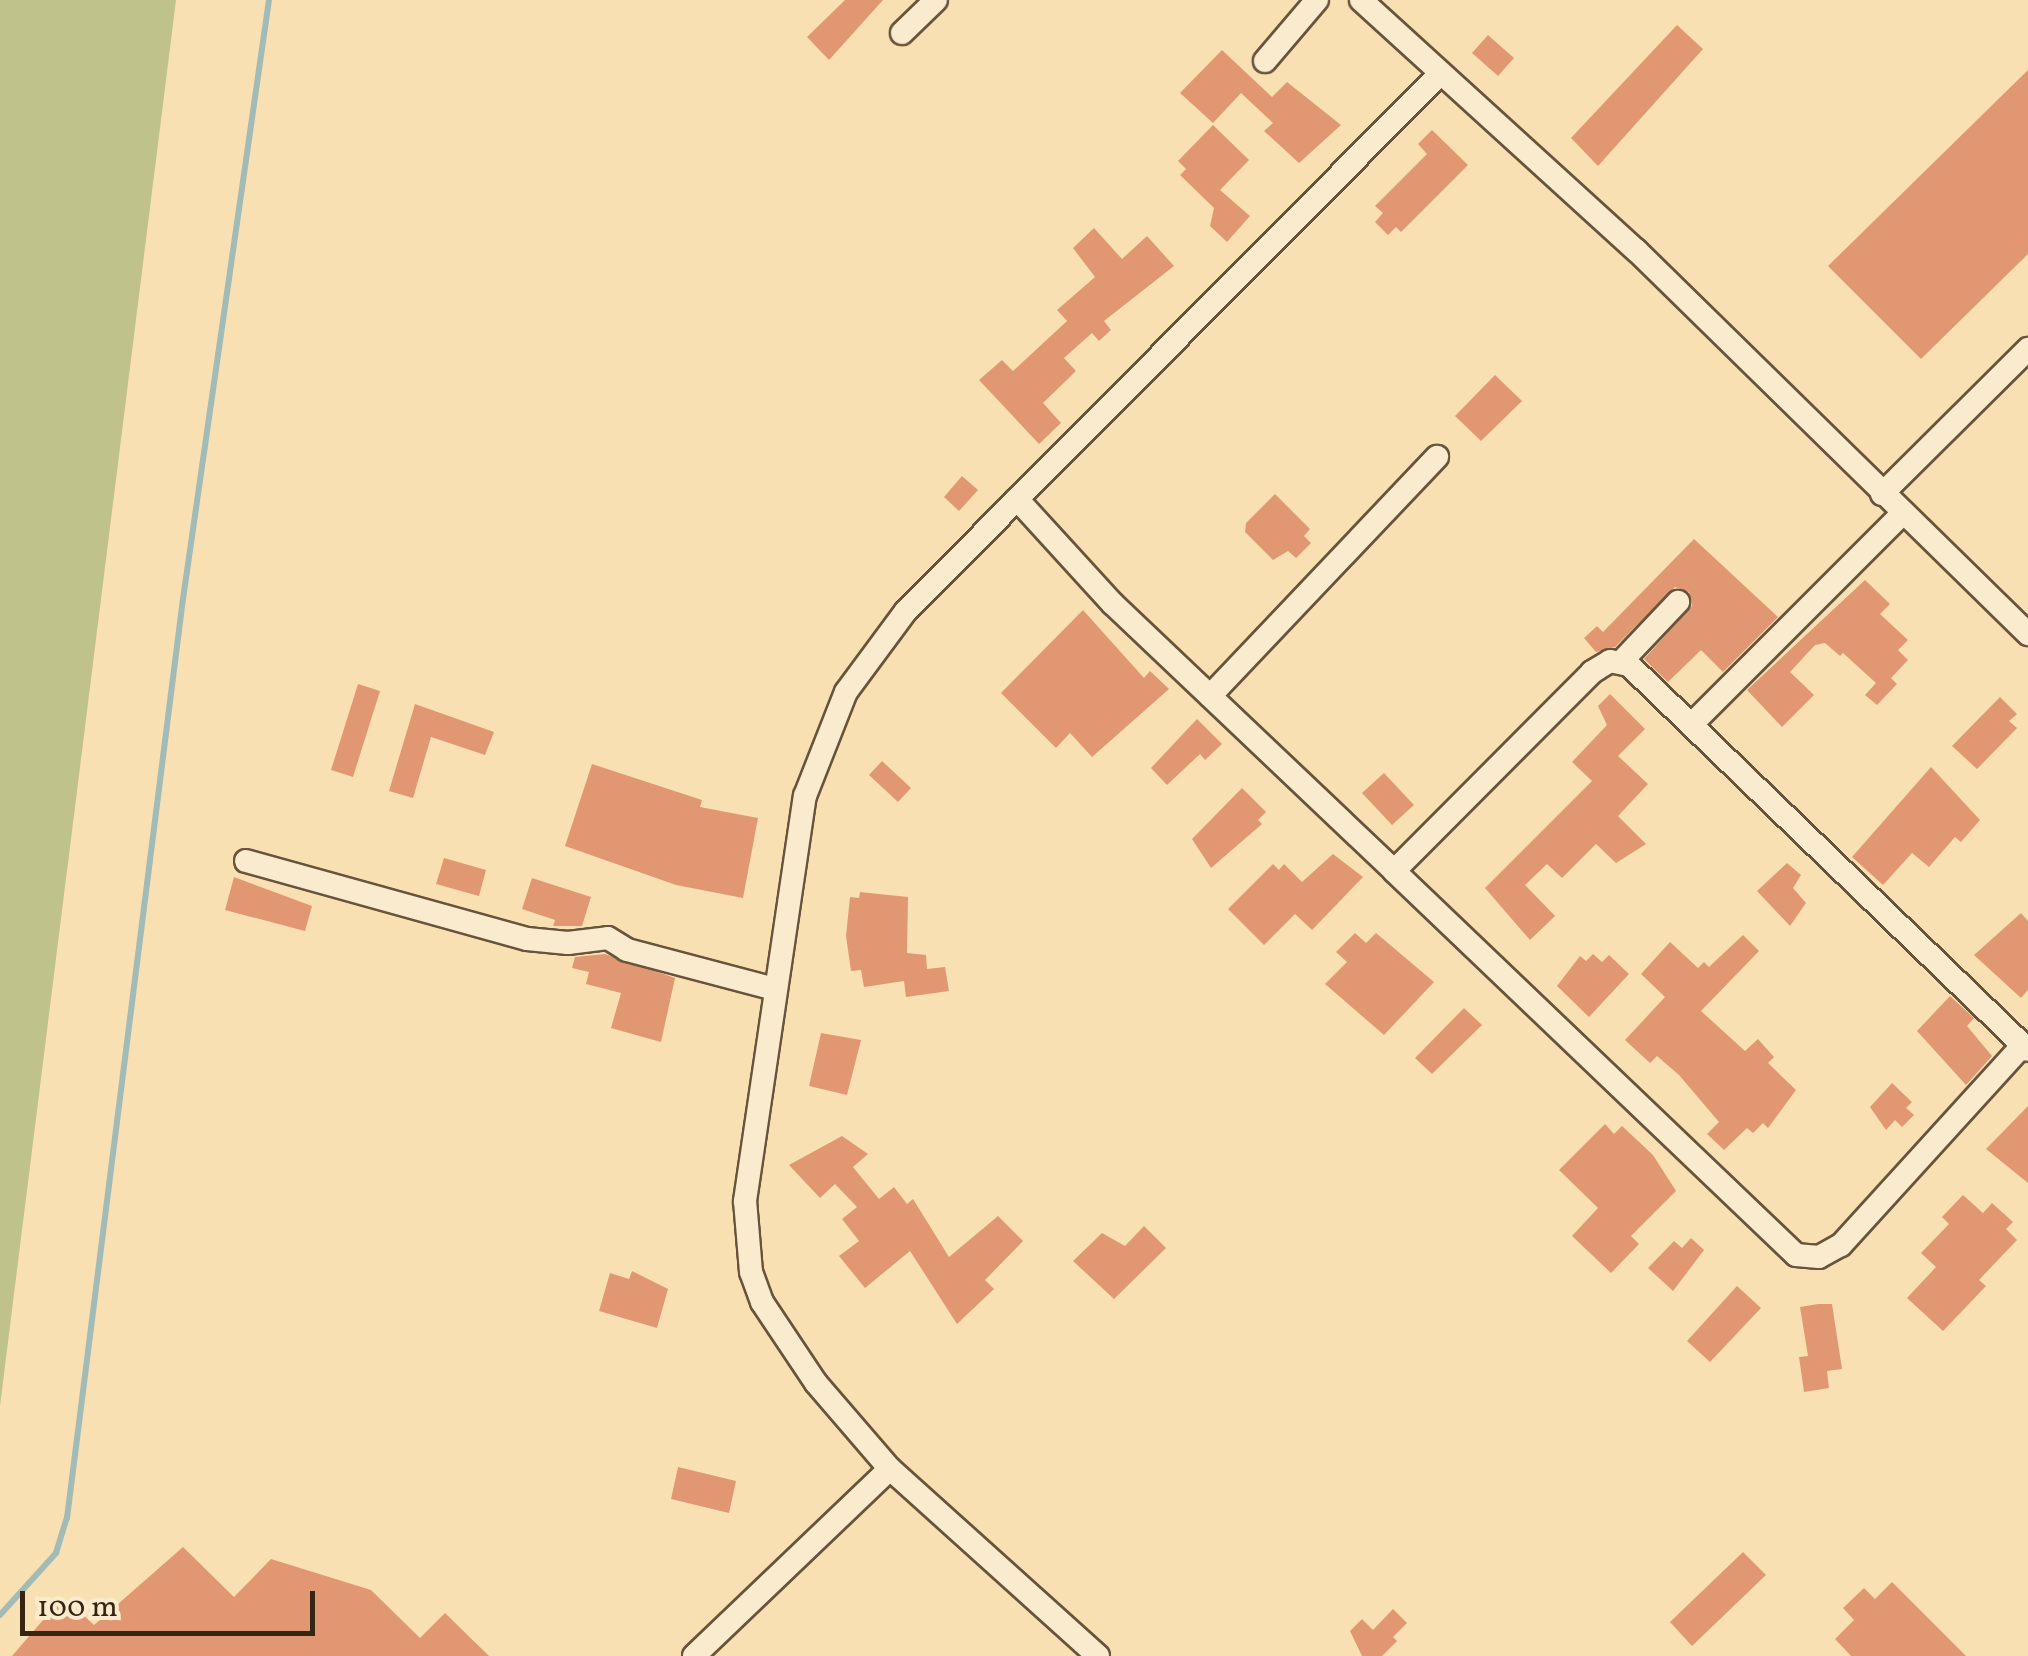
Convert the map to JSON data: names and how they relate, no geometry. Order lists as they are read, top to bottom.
{
  "scale_bar": "100 m"
}
